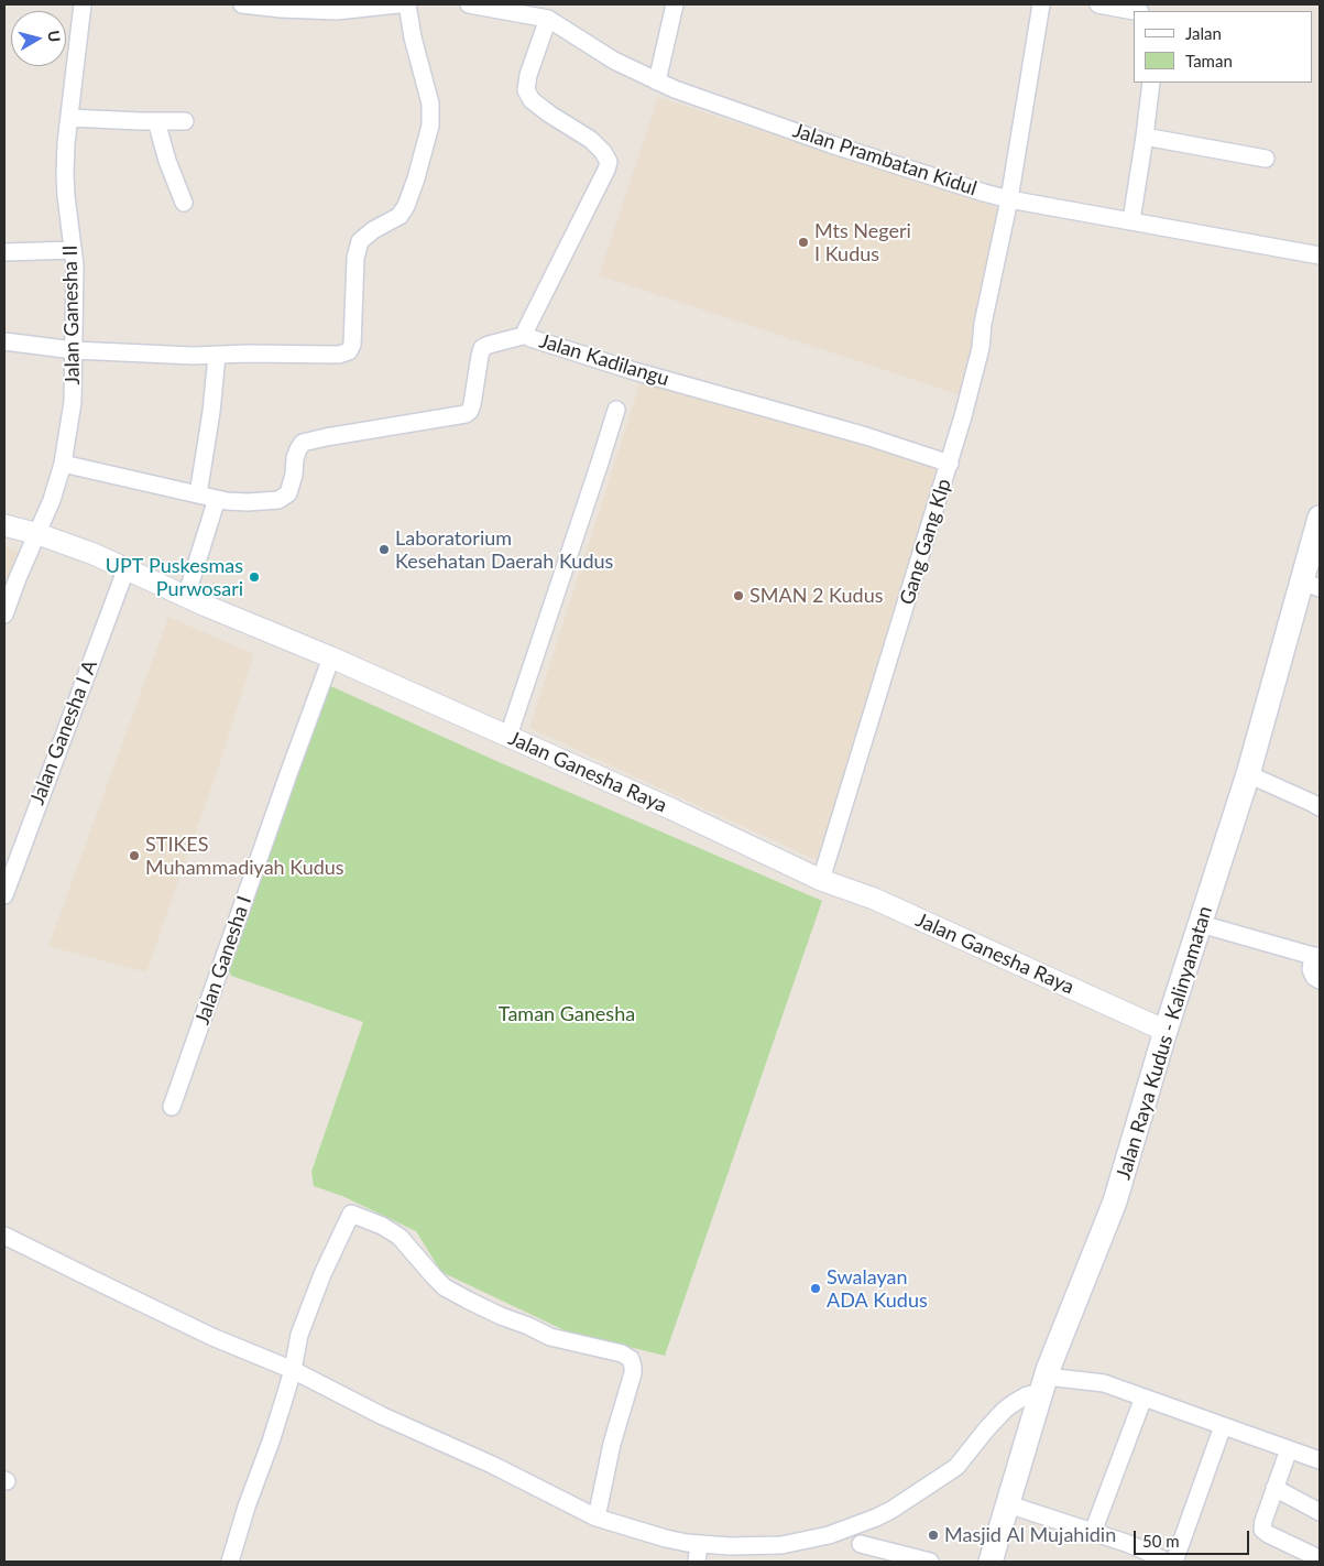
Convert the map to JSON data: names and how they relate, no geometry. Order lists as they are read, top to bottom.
{
  "streets": {
    "main road": ["Jalan Raya Kudus - Kalinyamatan"],
    "street": [
      "Jalan Prambatan Kidul",
      "Jalan Ganesha II",
      "Jalan Kadilangu",
      "Gang Gang Klp",
      "Jalan Ganesha I A",
      "Jalan Ganesha Raya",
      "Jalan Ganesha I"
    ]
  },
  "crossings": [
    ["Jalan Prambatan Kidul", "Jalan Kadilangu"],
    ["Jalan Prambatan Kidul", "Gang Gang Klp"],
    ["Jalan Ganesha II", "Jalan Ganesha Raya"],
    ["Jalan Kadilangu", "Gang Gang Klp"],
    ["Gang Gang Klp", "Jalan Ganesha Raya"],
    ["Jalan Ganesha I A", "Jalan Ganesha Raya"],
    ["Jalan Ganesha Raya", "Jalan Ganesha I"],
    ["Jalan Ganesha Raya", "Jalan Raya Kudus - Kalinyamatan"]
  ],
  "parks": ["Taman Ganesha"],
  "places": [
    "Mts Negeri I Kudus",
    "Laboratorium Kesehatan Daerah Kudus",
    "UPT Puskesmas Purwosari",
    "SMAN 2 Kudus",
    "STIKES Muhammadiyah Kudus",
    "Swalayan ADA Kudus",
    "Masjid Al Mujahidin"
  ],
  "legend": ["Jalan", "Taman"],
  "scale_bar": "50 m",
  "north": "right"
}
